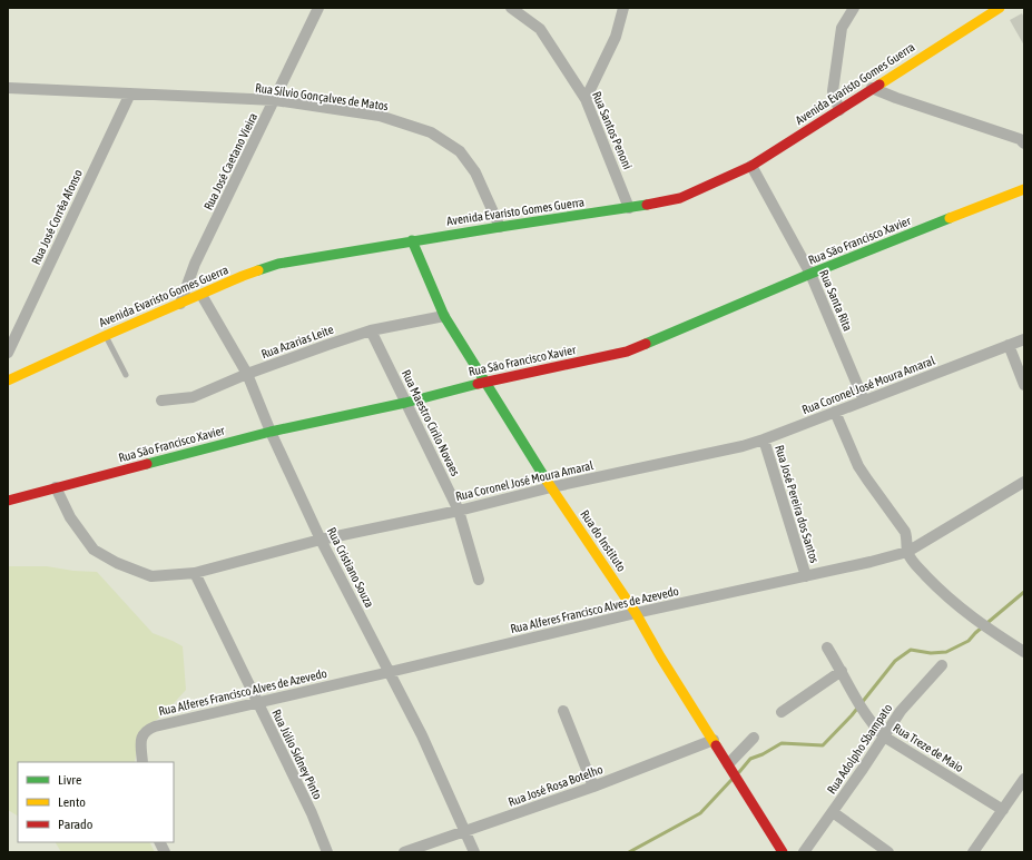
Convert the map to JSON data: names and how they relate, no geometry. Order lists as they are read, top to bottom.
{
  "streets": {
    "main road": ["Avenida Evaristo Gomes Guerra", "Rua São Francisco Xavier", "Rua do Instituto"],
    "street": [
      "Rua Sílvio Gonçalves de Matos",
      "Rua Santos Penoni",
      "Rua José Caetano Vieira",
      "Rua José Corrêa Afonso",
      "Rua Santa Rita",
      "Rua Azarias Leite",
      "Rua Coronel José Moura Amaral",
      "Rua Maestro Cirilo Novaes",
      "Rua José Pereira dos Santos",
      "Rua Cristiano Souza",
      "Rua Alferes Francisco Alves de Azevedo",
      "Rua Treze de Maio",
      "Rua Adolpho Sbampato",
      "Rua Júlio Sidney Pinto",
      "Rua José Rosa Botelho"
    ]
  },
  "crossings": [
    ["Avenida Evaristo Gomes Guerra", "Rua Sílvio Gonçalves de Matos"],
    ["Avenida Evaristo Gomes Guerra", "Rua Santos Penoni"],
    ["Avenida Evaristo Gomes Guerra", "Rua José Caetano Vieira"],
    ["Avenida Evaristo Gomes Guerra", "Rua Santa Rita"],
    ["Avenida Evaristo Gomes Guerra", "Rua do Instituto"],
    ["Avenida Evaristo Gomes Guerra", "Rua Cristiano Souza"],
    ["Rua Sílvio Gonçalves de Matos", "Rua José Caetano Vieira"],
    ["Rua Sílvio Gonçalves de Matos", "Rua José Corrêa Afonso"],
    ["Rua São Francisco Xavier", "Rua Santa Rita"],
    ["Rua São Francisco Xavier", "Rua Coronel José Moura Amaral"],
    ["Rua São Francisco Xavier", "Rua Maestro Cirilo Novaes"],
    ["Rua São Francisco Xavier", "Rua do Instituto"],
    ["Rua São Francisco Xavier", "Rua Cristiano Souza"],
    ["Rua Santa Rita", "Rua Coronel José Moura Amaral"],
    ["Rua Azarias Leite", "Rua Maestro Cirilo Novaes"],
    ["Rua Azarias Leite", "Rua do Instituto"],
    ["Rua Azarias Leite", "Rua Cristiano Souza"],
    ["Rua Coronel José Moura Amaral", "Rua Maestro Cirilo Novaes"],
    ["Rua Coronel José Moura Amaral", "Rua José Pereira dos Santos"],
    ["Rua Coronel José Moura Amaral", "Rua do Instituto"],
    ["Rua Coronel José Moura Amaral", "Rua Cristiano Souza"],
    ["Rua Coronel José Moura Amaral", "Rua Júlio Sidney Pinto"],
    ["Rua José Pereira dos Santos", "Rua Alferes Francisco Alves de Azevedo"],
    ["Rua do Instituto", "Rua Alferes Francisco Alves de Azevedo"],
    ["Rua do Instituto", "Rua José Rosa Botelho"],
    ["Rua Cristiano Souza", "Rua Alferes Francisco Alves de Azevedo"],
    ["Rua Cristiano Souza", "Rua José Rosa Botelho"],
    ["Rua Alferes Francisco Alves de Azevedo", "Rua Júlio Sidney Pinto"],
    ["Rua Treze de Maio", "Rua Adolpho Sbampato"]
  ],
  "legend": ["Livre", "Lento", "Parado"]
}
